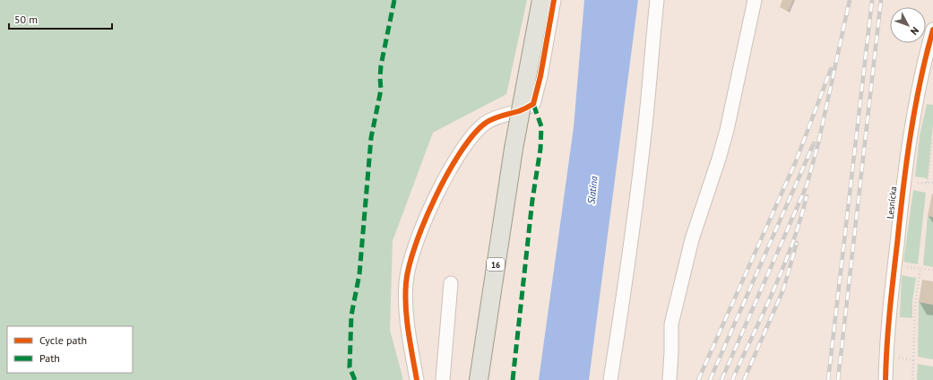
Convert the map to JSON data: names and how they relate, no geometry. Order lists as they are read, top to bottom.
{
  "streets": {
    "main road": ["16"],
    "street": ["Lesnícka"]
  },
  "water": ["Slatina"],
  "legend": ["Cycle path", "Path"],
  "scale_bar": "50 m",
  "north": "bottom right"
}
